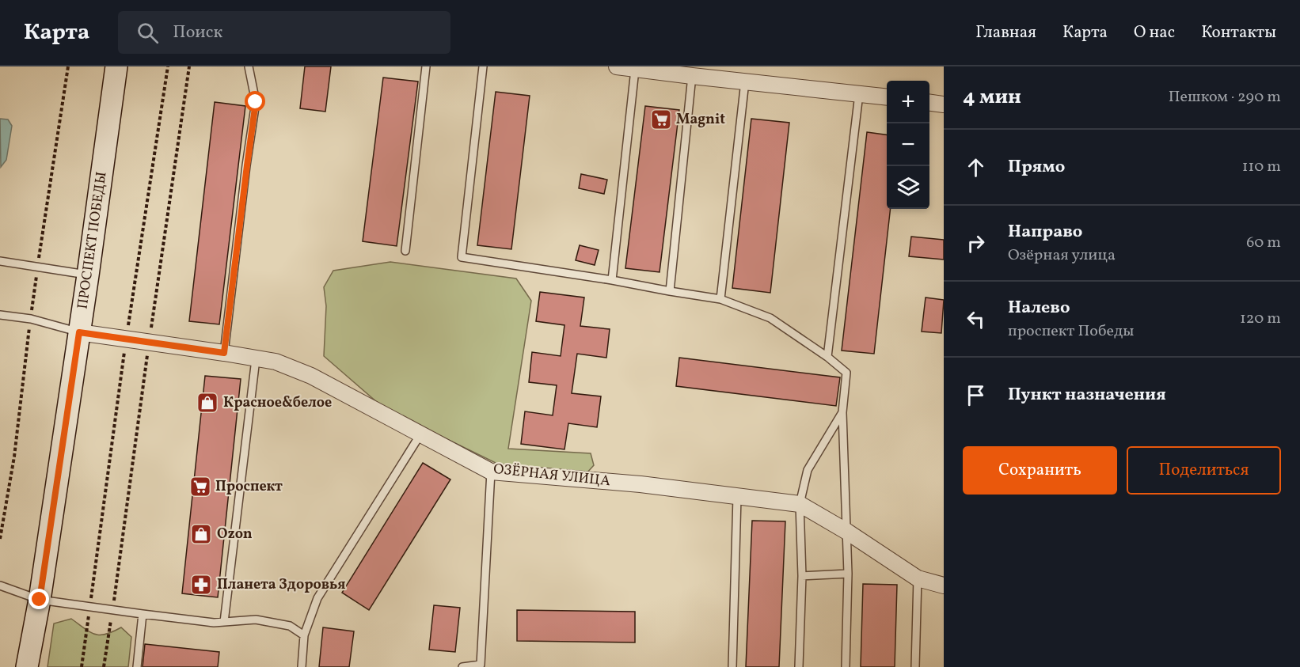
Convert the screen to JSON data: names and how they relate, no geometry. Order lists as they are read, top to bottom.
{
  "streets": {
    "street": ["ПРОСПЕКТ ПОБЕДЫ", "ОЗЁРНАЯ УЛИЦА"]
  },
  "crossings": [
    ["ПРОСПЕКТ ПОБЕДЫ", "ОЗЁРНАЯ УЛИЦА"]
  ],
  "places": {
    "supermarket": ["Magnit", "Проспект"],
    "shop": ["Красное&белое", "Ozon"],
    "pharmacy": ["Планета Здоровья"]
  },
  "page": {
    "header": "Карта",
    "search": "Поиск",
    "nav": [
      "Главная",
      "Карта",
      "О нас",
      "Контакты"
    ],
    "heading": ["4 мин", "Пешком · 290 m"],
    "map_buttons": ["+", "−"],
    "list": [
      ["Прямо", "110 m"],
      ["Направо", "Озёрная улица", "60 m"],
      ["Налево", "проспект Победы", "120 m"],
      "Пункт назначения"
    ],
    "buttons": ["Сохранить", "Поделиться"]
  }
}
